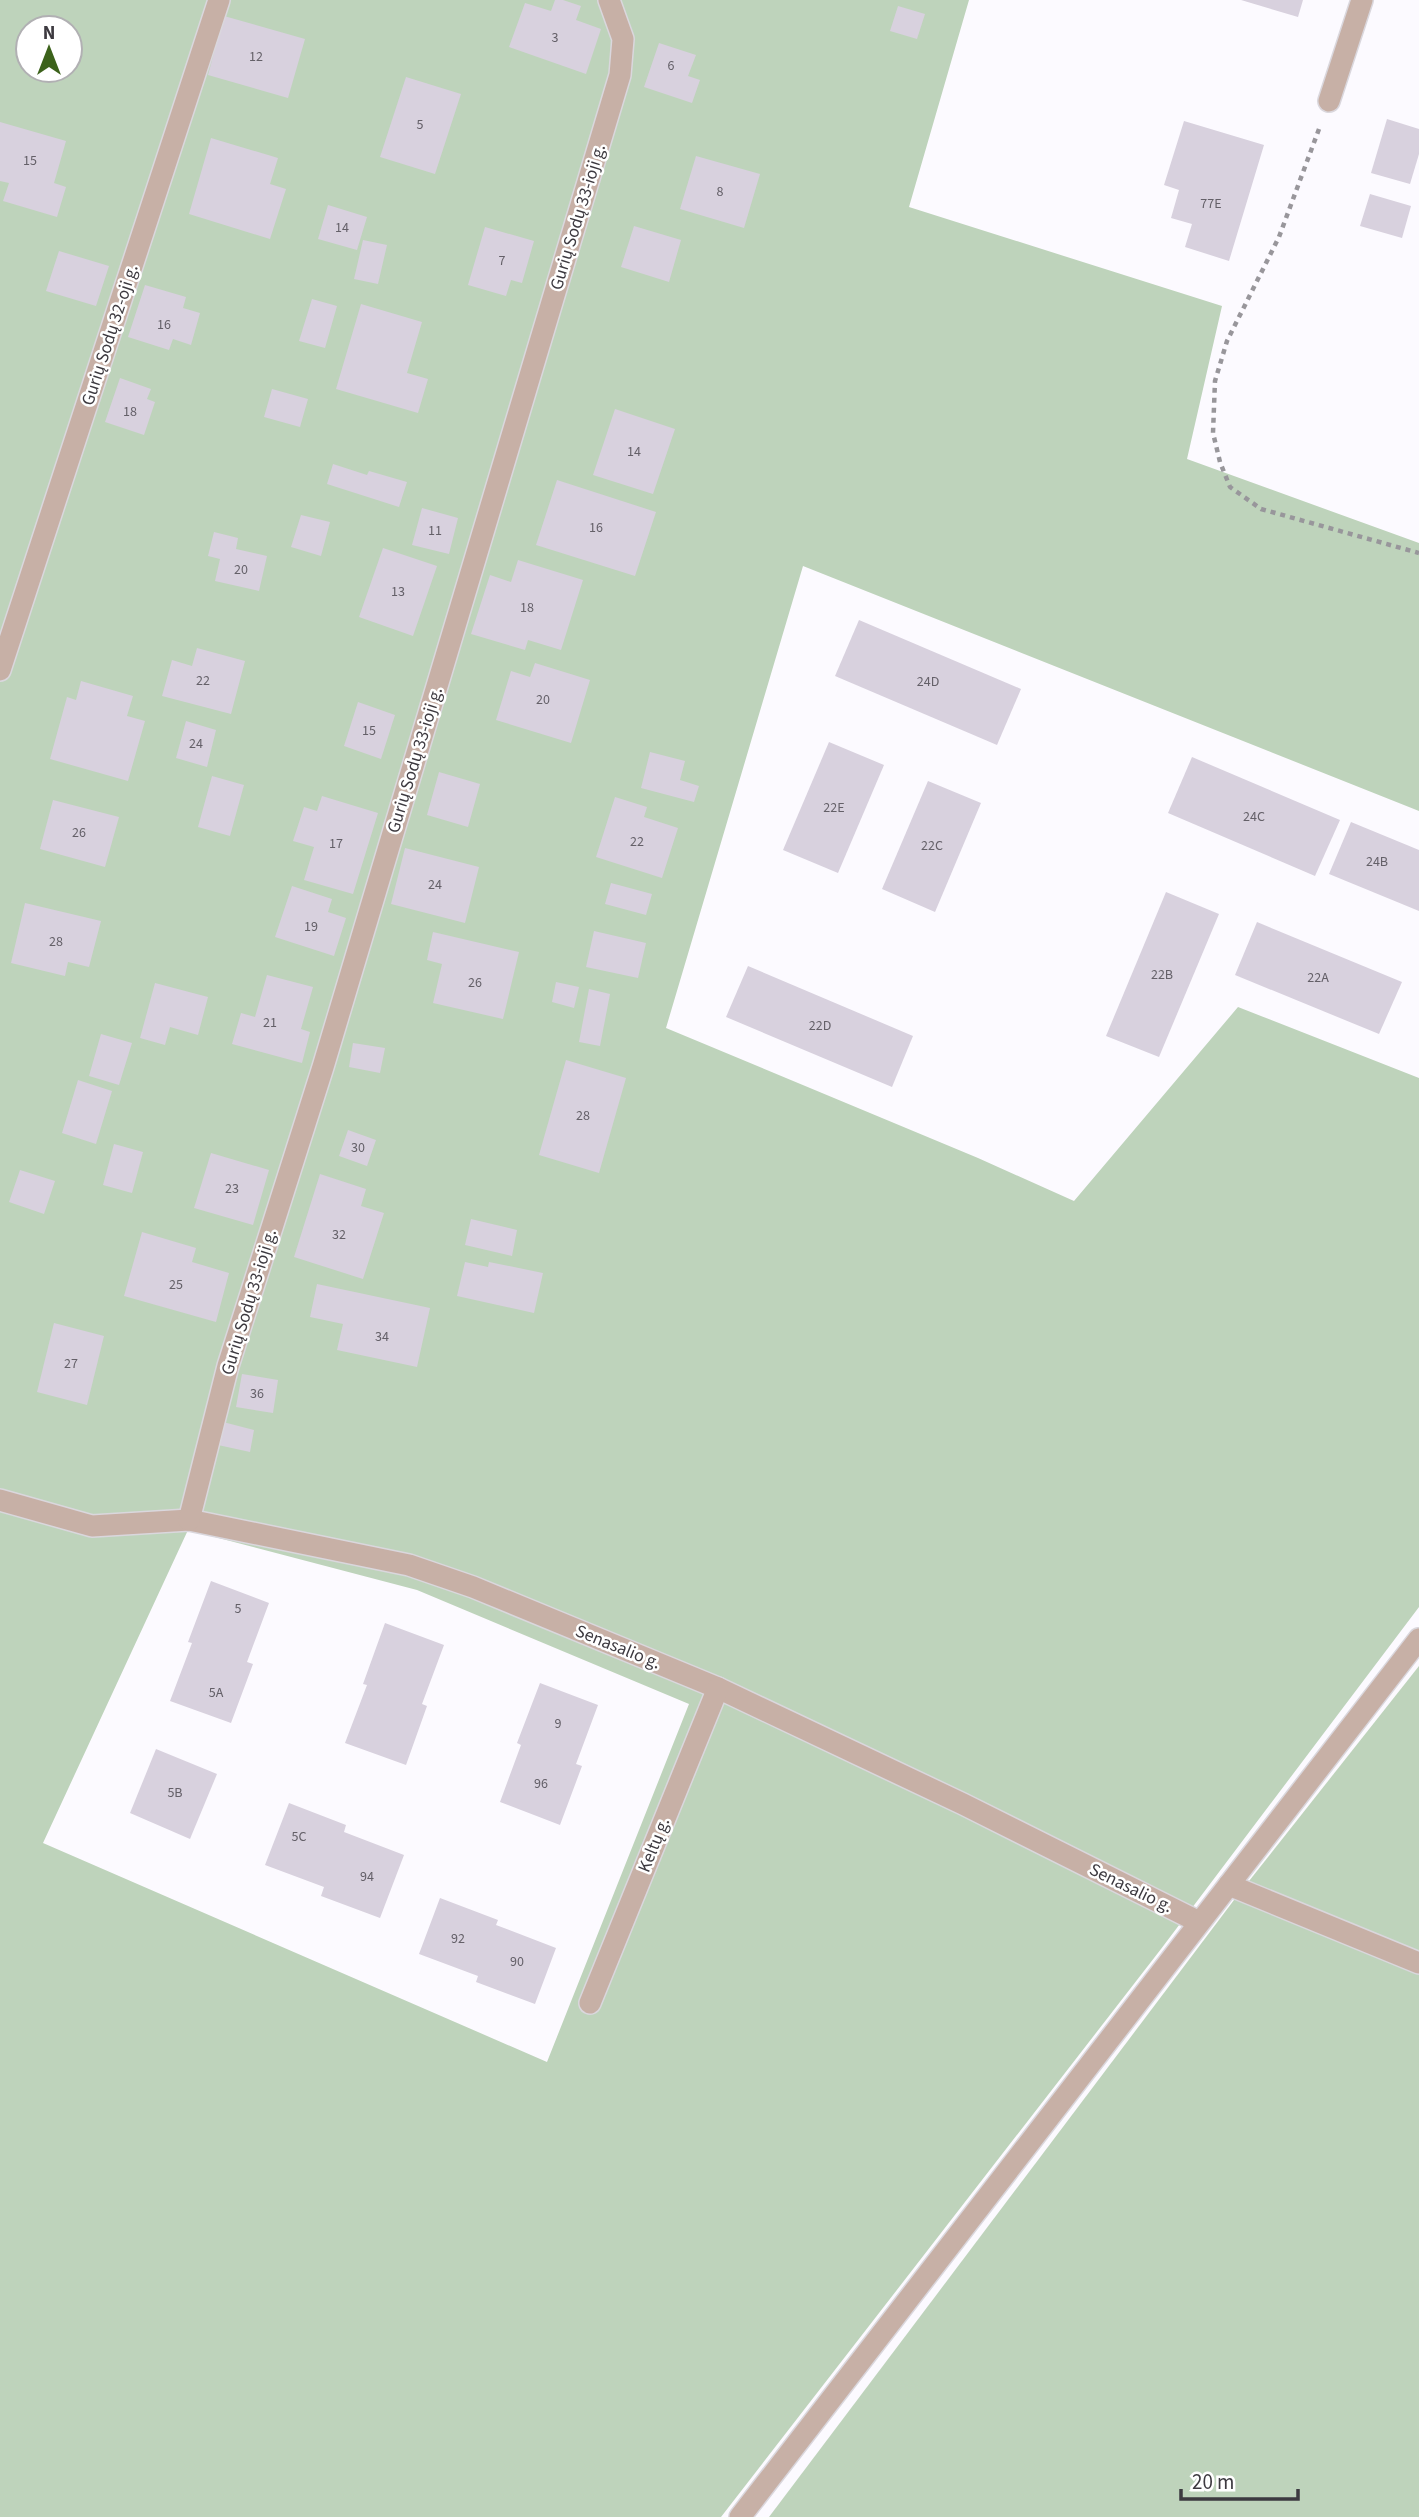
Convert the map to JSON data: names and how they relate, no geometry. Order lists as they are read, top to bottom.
{
  "streets": {
    "street": [
      "Gurių Sodų 33-ioji g.",
      "Gurių Sodų 32-oji g.",
      "Senasalio g.",
      "Keltų g."
    ]
  },
  "crossings": [
    ["Gurių Sodų 33-ioji g.", "Senasalio g."],
    ["Senasalio g.", "Keltų g."]
  ],
  "house_numbers": [
    "3",
    "12",
    "6",
    "5",
    "15",
    "8",
    "77E",
    "14",
    "7",
    "16",
    "18",
    "14",
    "16",
    "11",
    "20",
    "13",
    "18",
    "22",
    "24D",
    "20",
    "15",
    "24",
    "22E",
    "24C",
    "26",
    "22",
    "17",
    "22C",
    "24B",
    "24",
    "19",
    "28",
    "22B",
    "22A",
    "26",
    "21",
    "22D",
    "28",
    "30",
    "23",
    "32",
    "25",
    "34",
    "27",
    "36",
    "5",
    "5A",
    "9",
    "96",
    "5B",
    "5C",
    "94",
    "92",
    "90"
  ],
  "scale_bar": "20 m",
  "north": "top"
}
